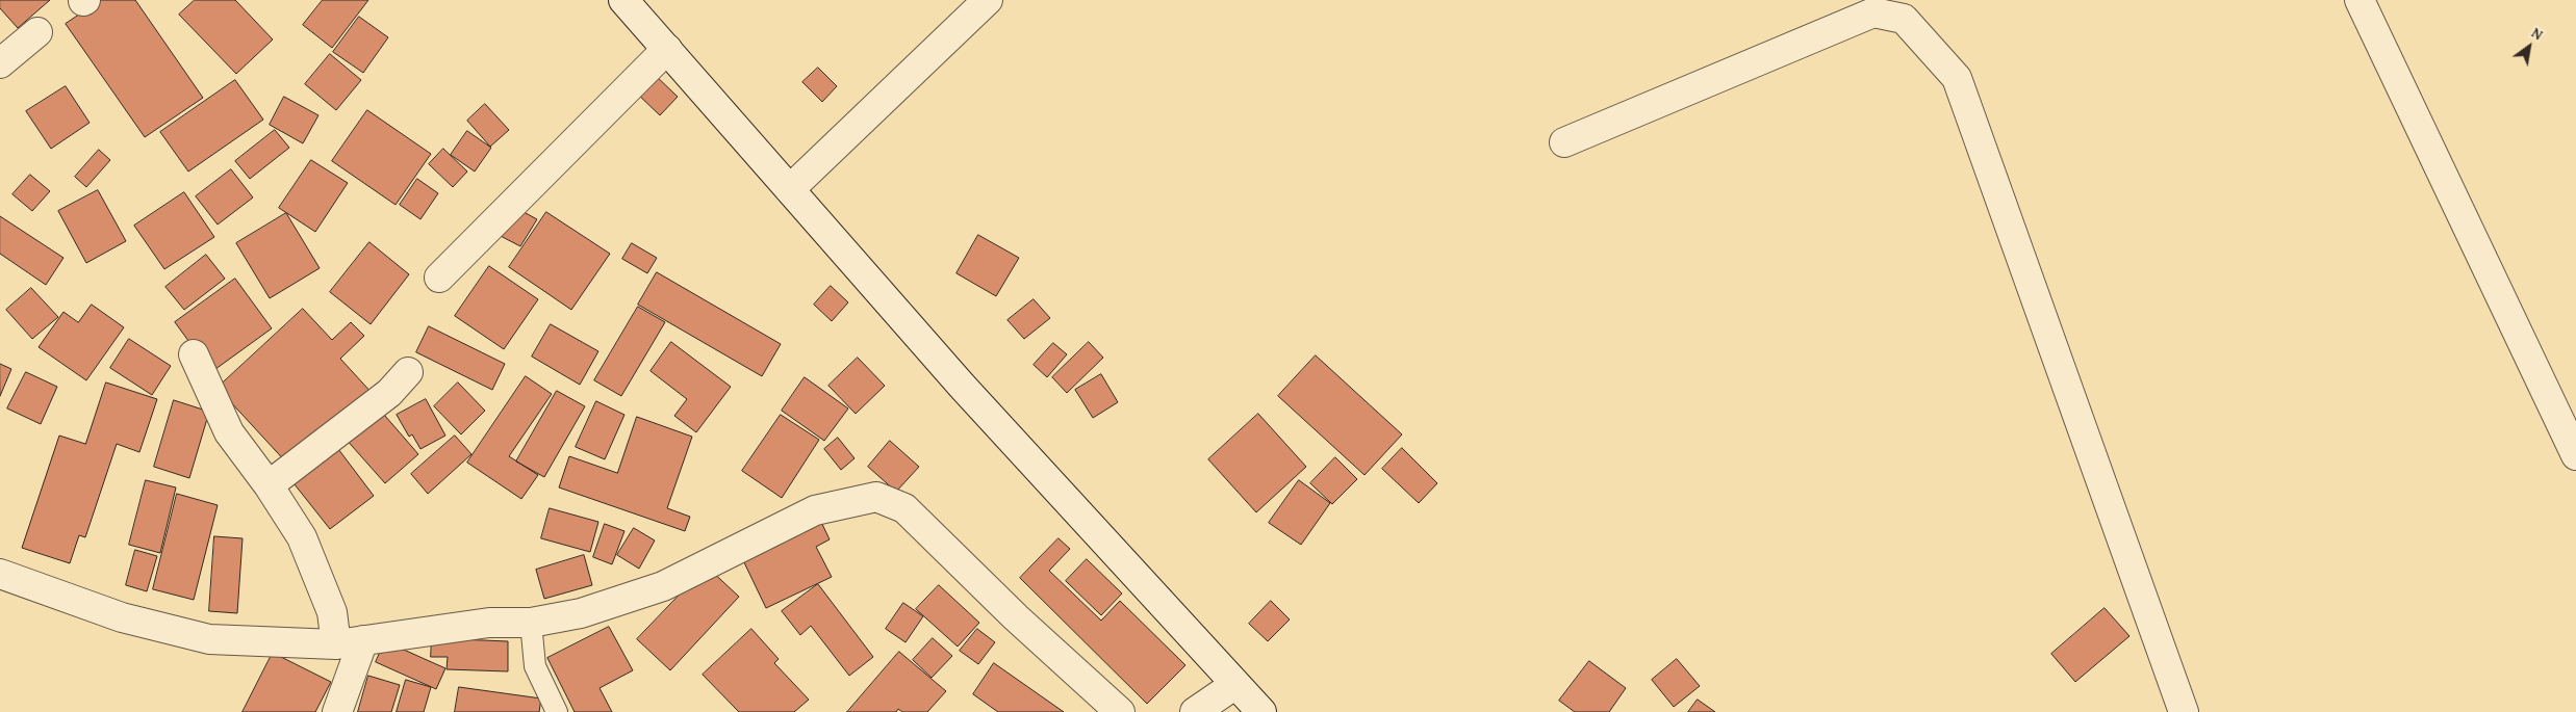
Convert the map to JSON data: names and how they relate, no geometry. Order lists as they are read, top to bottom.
{
  "north": "top right"
}
